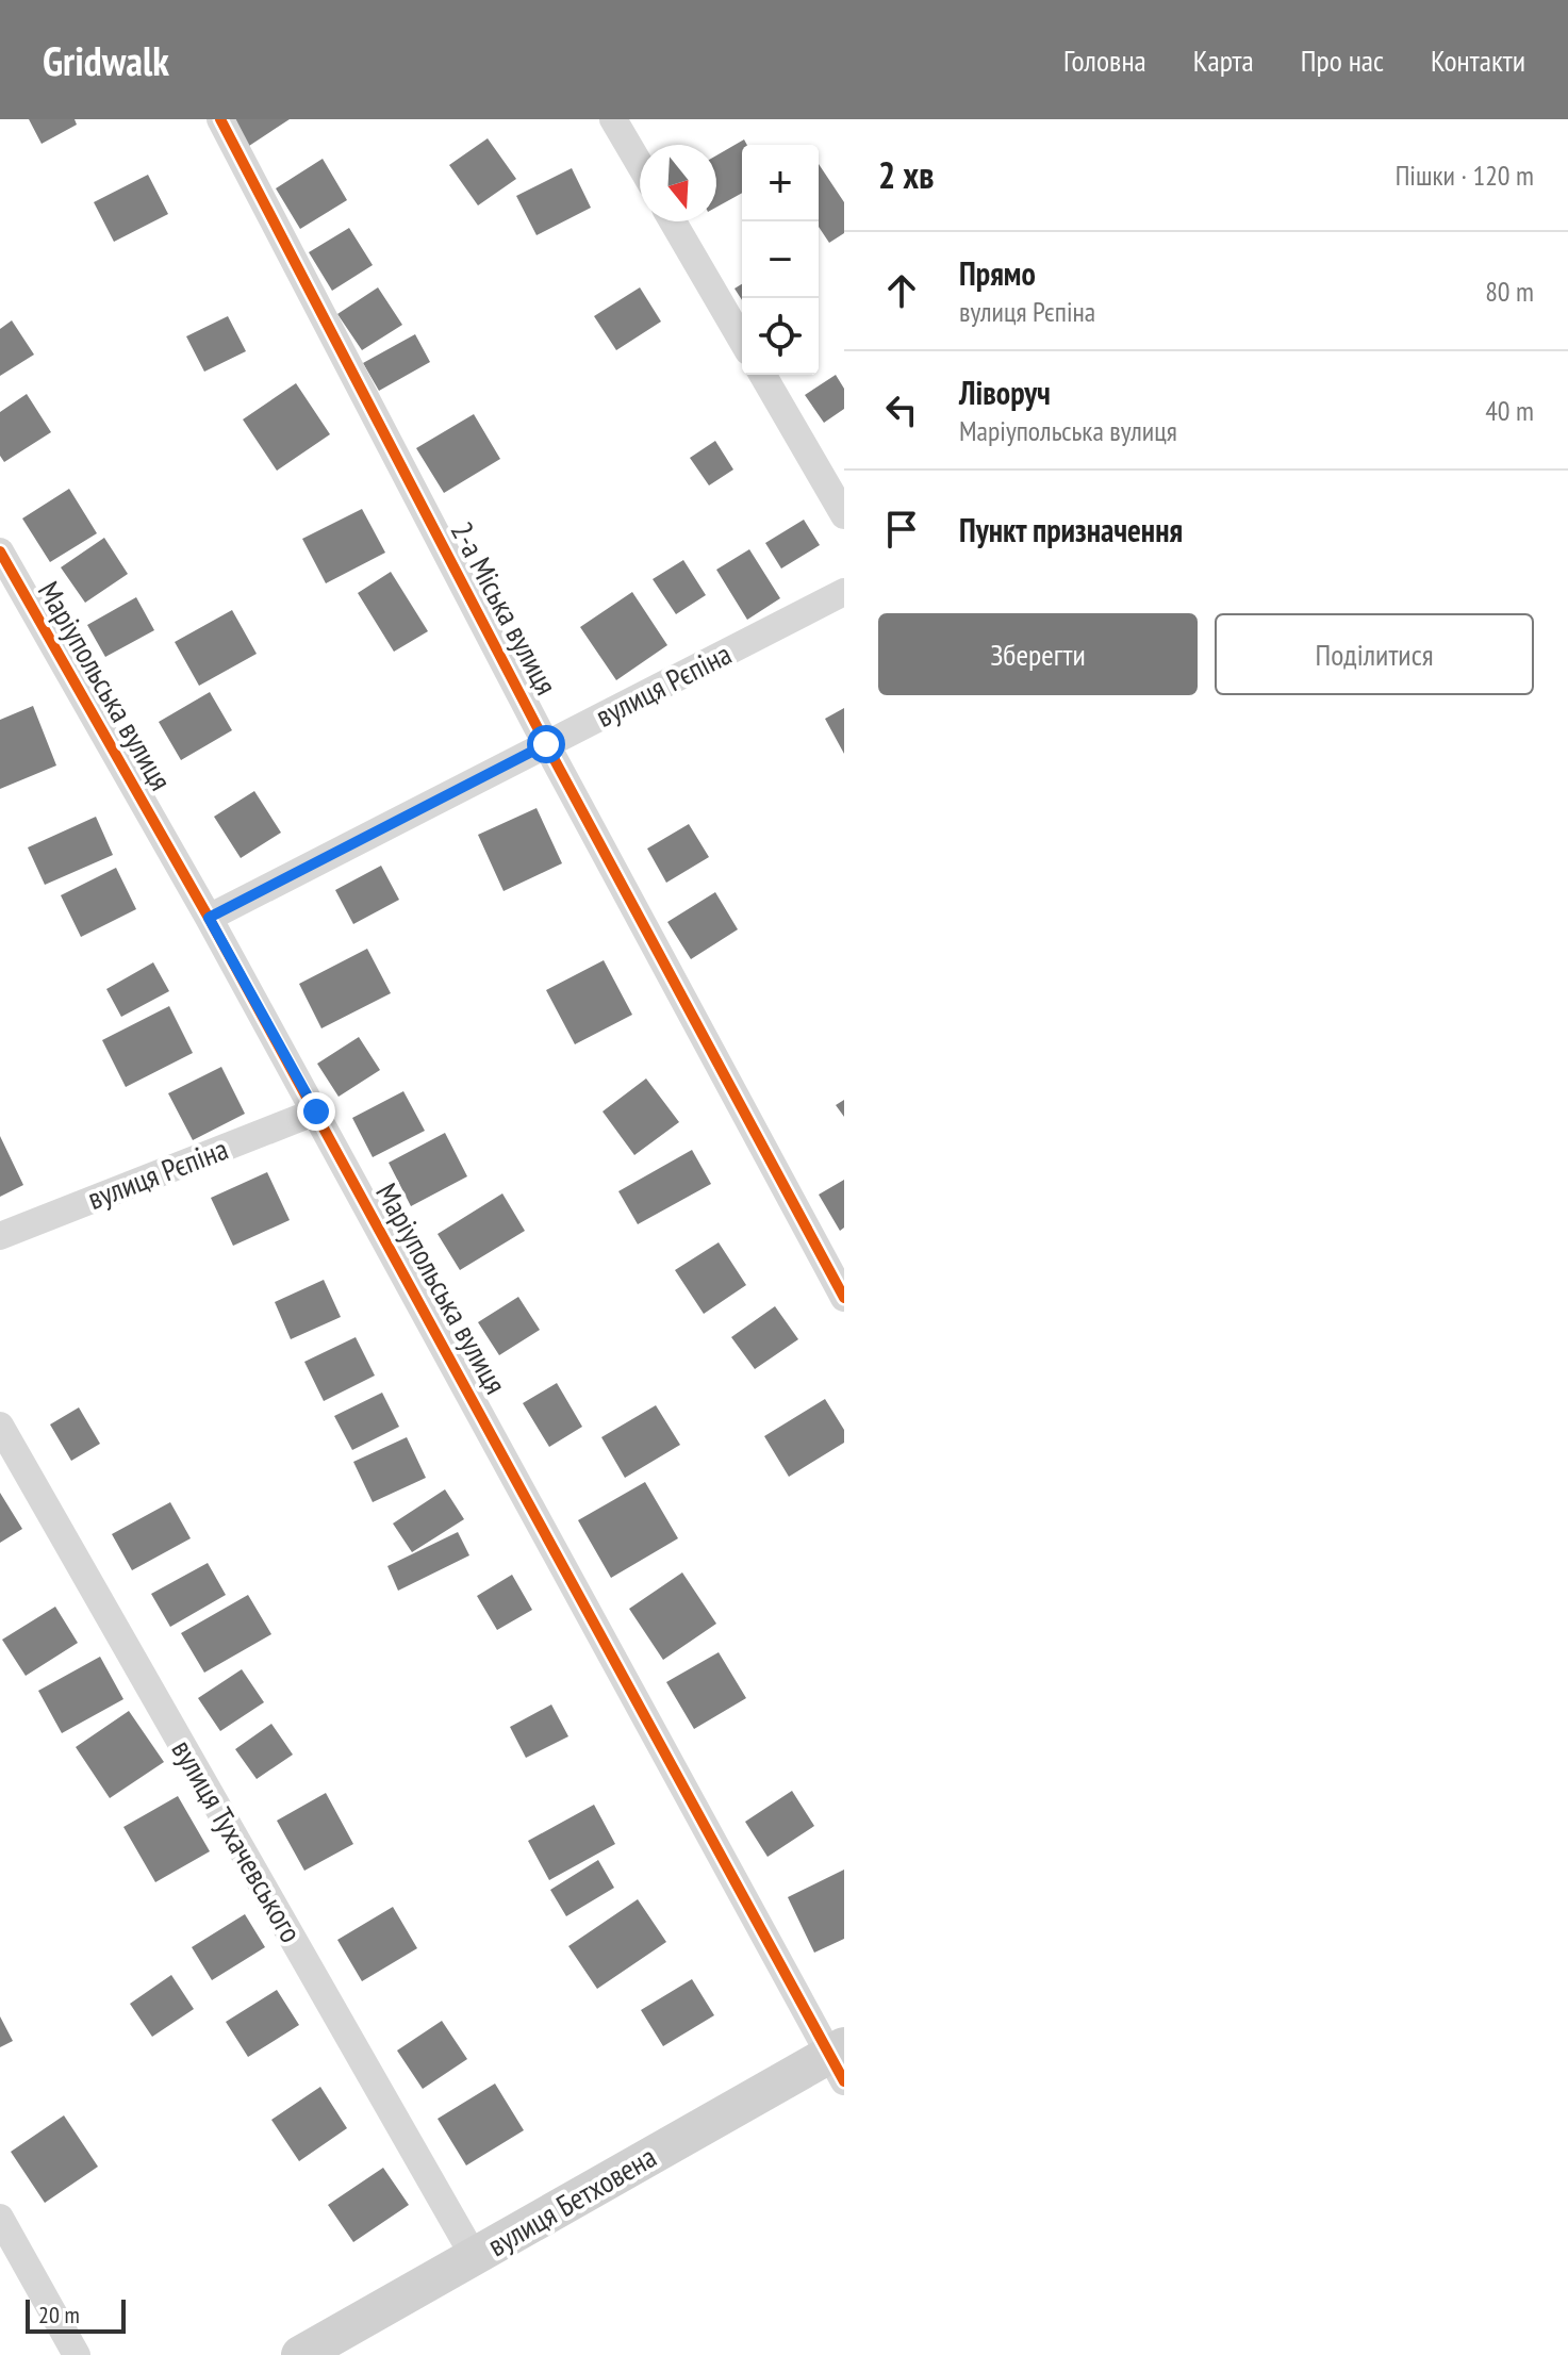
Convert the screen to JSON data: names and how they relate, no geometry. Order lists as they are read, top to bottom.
{
  "streets": {
    "street": [
      "2-а Міська вулиця",
      "вулиця Рєпіна",
      "Маріупольська вулиця",
      "вулиця Тухачевського",
      "вулиця Бетховена"
    ]
  },
  "crossings": [
    ["2-а Міська вулиця", "вулиця Рєпіна"],
    ["вулиця Рєпіна", "Маріупольська вулиця"],
    ["Маріупольська вулиця", "вулиця Бетховена"],
    ["вулиця Тухачевського", "вулиця Бетховена"]
  ],
  "scale_bar": "20 m",
  "north": "bottom",
  "page": {
    "header": "Gridwalk",
    "nav": [
      "Головна",
      "Карта",
      "Про нас",
      "Контакти"
    ],
    "heading": ["2 хв", "Пішки · 120 m"],
    "map_buttons": ["+", "−"],
    "list": [
      ["Прямо", "вулиця Рєпіна", "80 m"],
      ["Ліворуч", "Маріупольська вулиця", "40 m"],
      "Пункт призначення"
    ],
    "buttons": ["Зберегти", "Поділитися"],
    "scale": "20 m"
  }
}
